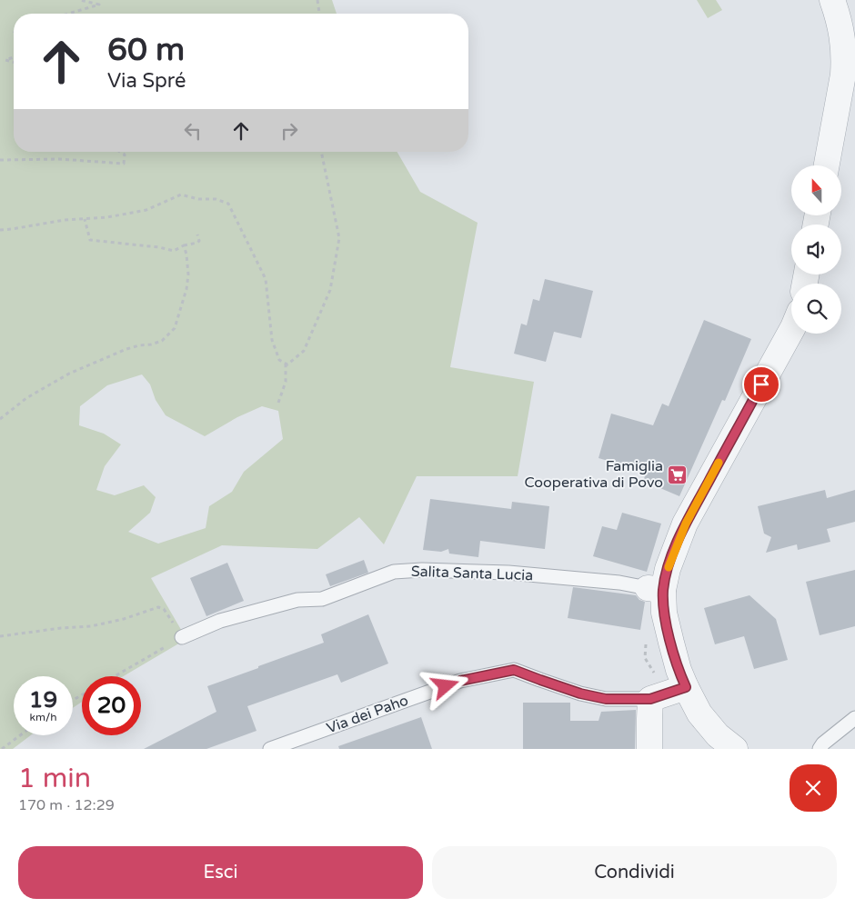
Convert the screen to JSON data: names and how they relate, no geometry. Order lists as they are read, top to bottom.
{
  "streets": {
    "lane": ["Salita Santa Lucia", "Via dei Paho"]
  },
  "places": {
    "supermarket": ["Famiglia Cooperativa di Povo"]
  },
  "north": "top",
  "page": {
    "turn": ["60 m", "Via Spré"],
    "speed": "19 km/h",
    "limit": "20",
    "heading": ["1 min", "170 m · 12:29"],
    "buttons": ["Esci", "Condividi"]
  }
}
